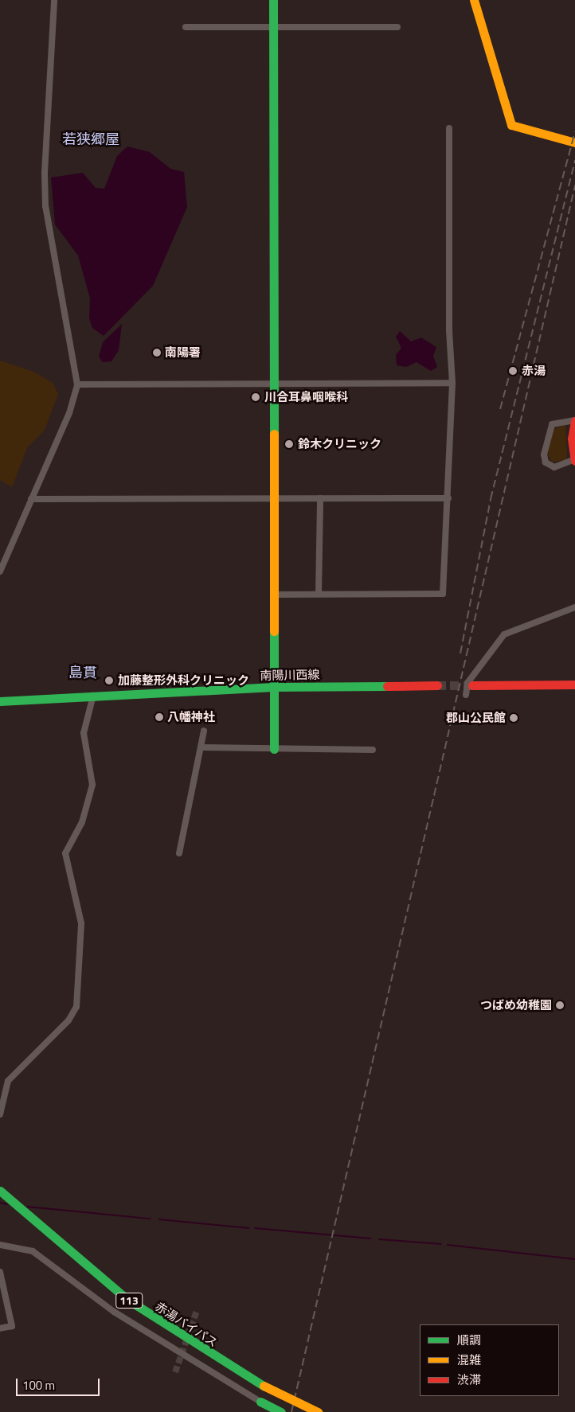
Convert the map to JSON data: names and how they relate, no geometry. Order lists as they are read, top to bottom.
{
  "streets": {
    "main road": ["南陽川西線", "113", "赤湯バイパス"]
  },
  "districts": ["若狭郷屋", "島貫"],
  "places": [
    "南陽署",
    "赤湯",
    "川合耳鼻咽喉科",
    "鈴木クリニック",
    "加藤整形外科クリニック",
    "八幡神社",
    "郡山公民館",
    "つばめ幼稚園"
  ],
  "legend": ["順調", "混雑", "渋滞"],
  "scale_bar": "100 m"
}
